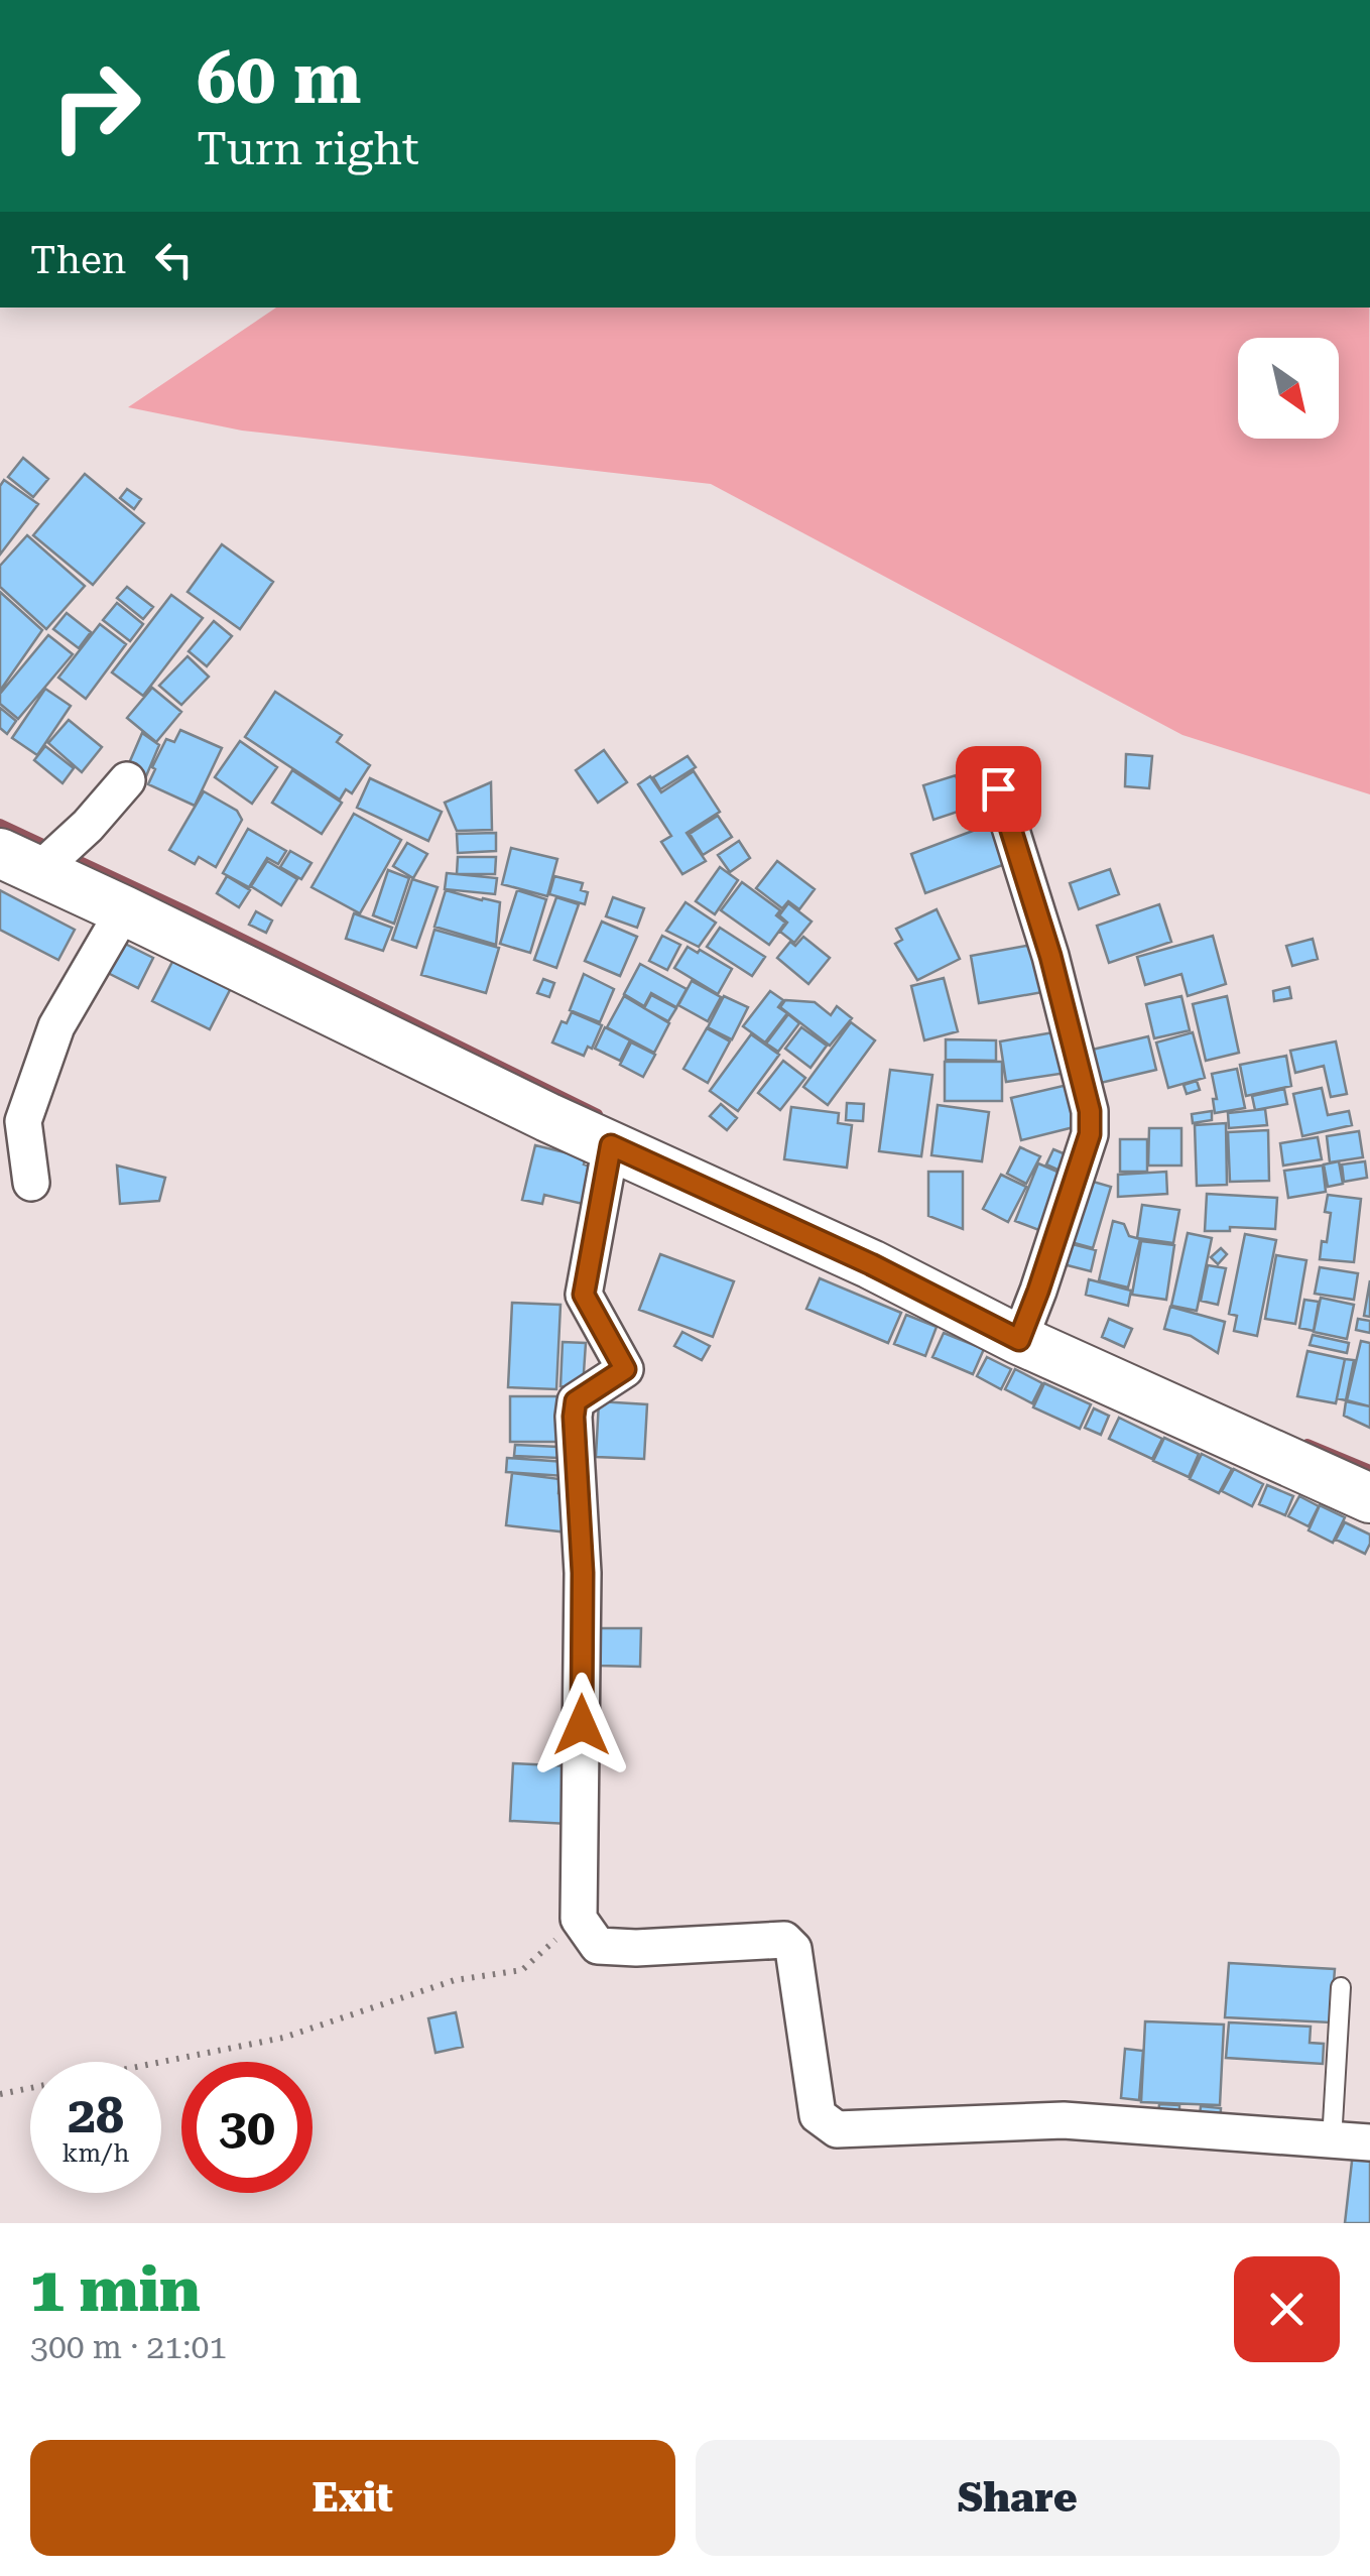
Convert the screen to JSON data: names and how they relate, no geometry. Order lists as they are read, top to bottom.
{
  "north": "bottom right",
  "page": {
    "turn": ["60 m", "Turn right"],
    "then": "Then",
    "speed": "28 km/h",
    "limit": "30",
    "heading": ["1 min", "300 m · 21:01"],
    "buttons": ["Exit", "Share"]
  }
}
